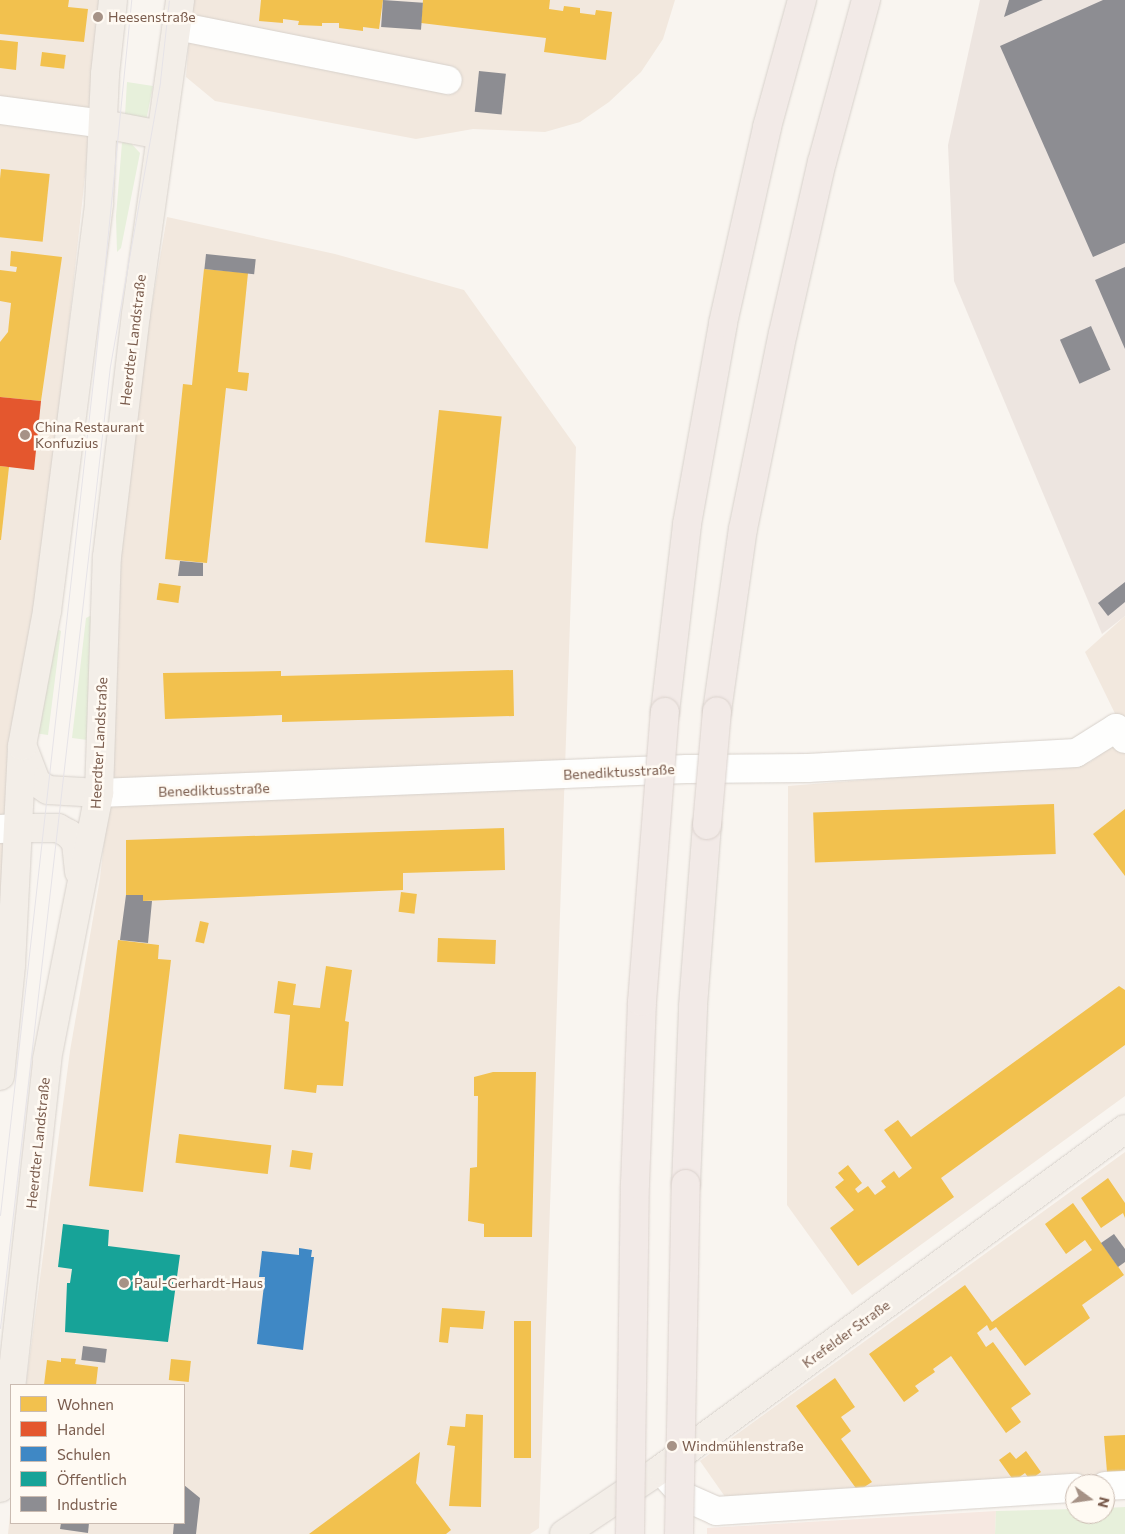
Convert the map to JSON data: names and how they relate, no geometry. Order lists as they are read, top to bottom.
{
  "streets": {
    "main road": ["Heerdter Landstraße", "Krefelder Straße"],
    "street": ["Benediktusstraße"]
  },
  "crossings": [
    ["Heerdter Landstraße", "Benediktusstraße"]
  ],
  "places": [
    "Heesenstraße",
    "China Restaurant Konfuzius",
    "Paul-Gerhardt-Haus",
    "Windmühlenstraße"
  ],
  "legend": [
    "Wohnen",
    "Handel",
    "Schulen",
    "Öffentlich",
    "Industrie"
  ],
  "north": "right"
}
